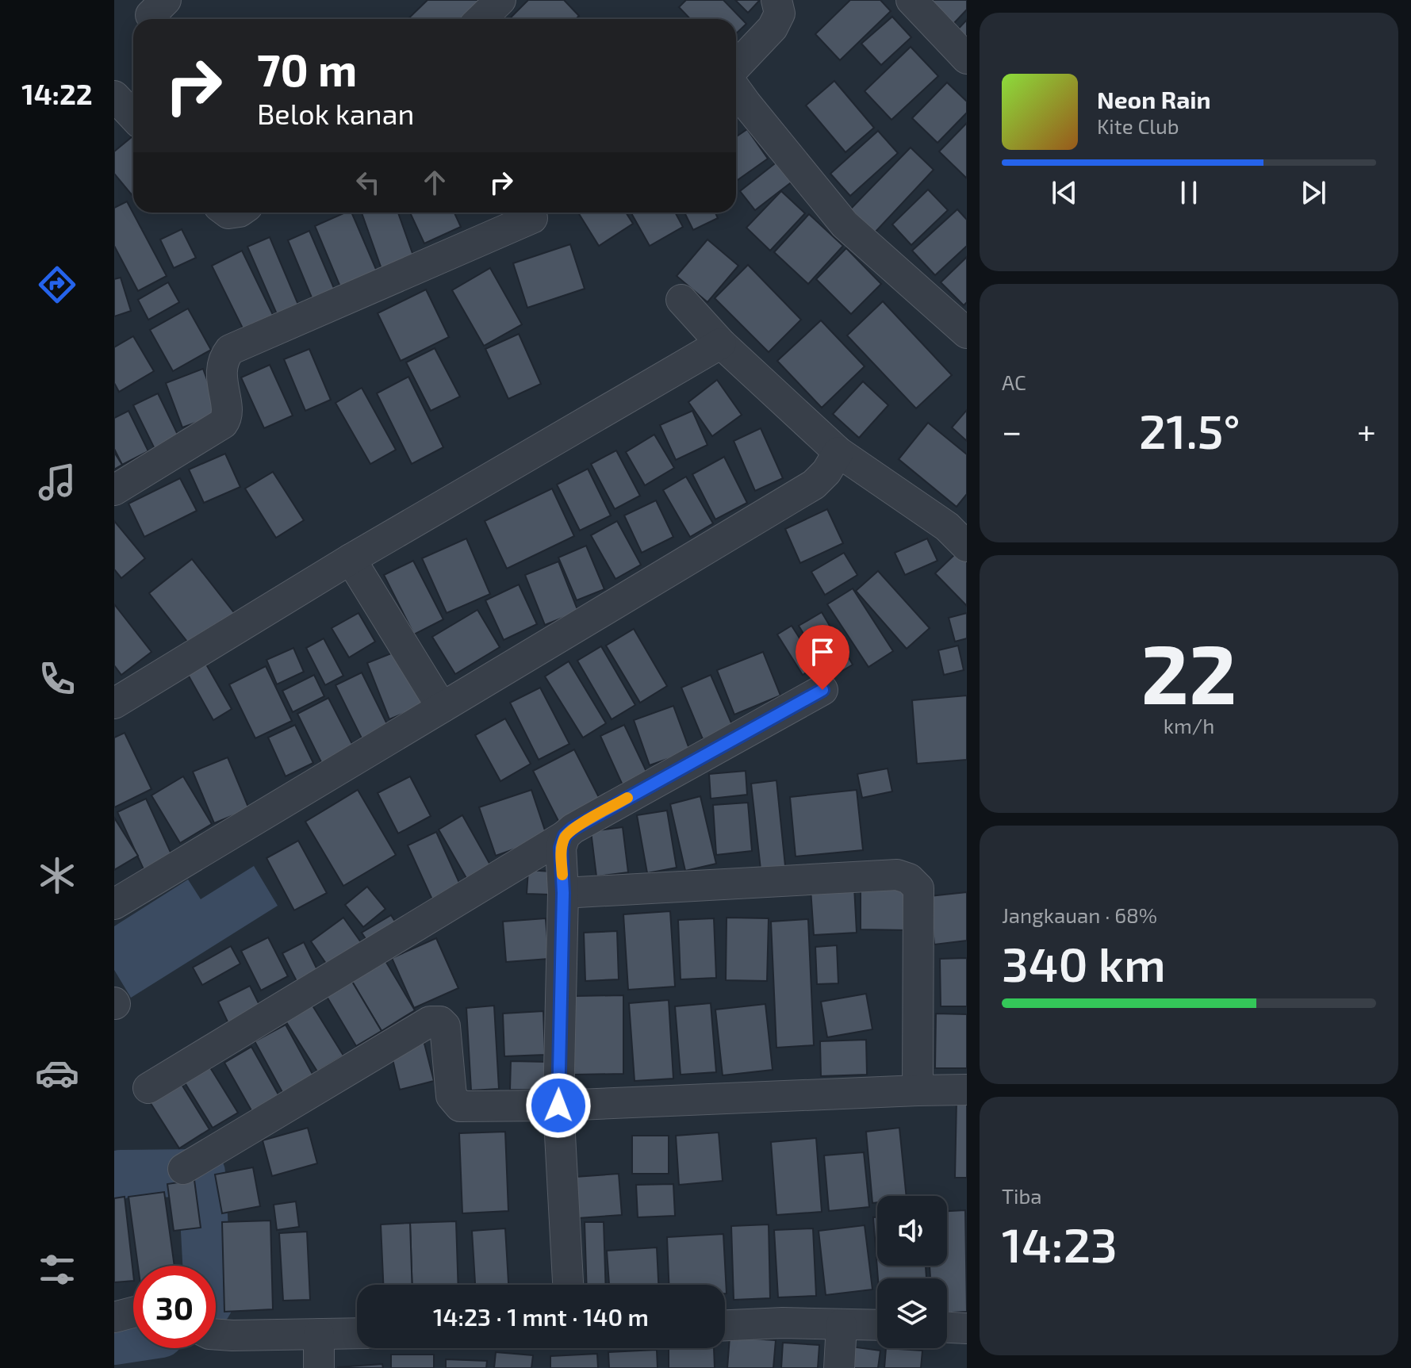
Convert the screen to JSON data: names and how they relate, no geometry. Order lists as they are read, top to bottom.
{
  "page": {
    "tabs": "14:22",
    "turn": ["70 m", "Belok kanan"],
    "song": ["Neon Rain", "Kite Club"],
    "tile": [
      "AC",
      ["22", "km/h"],
      ["Jangkauan · 68%", "340 km"],
      ["Tiba", "14:23"]
    ],
    "heat": ["−", "21.5°", "+"],
    "limit": "30",
    "trip": "14:23 · 1 mnt · 140 m"
  }
}
